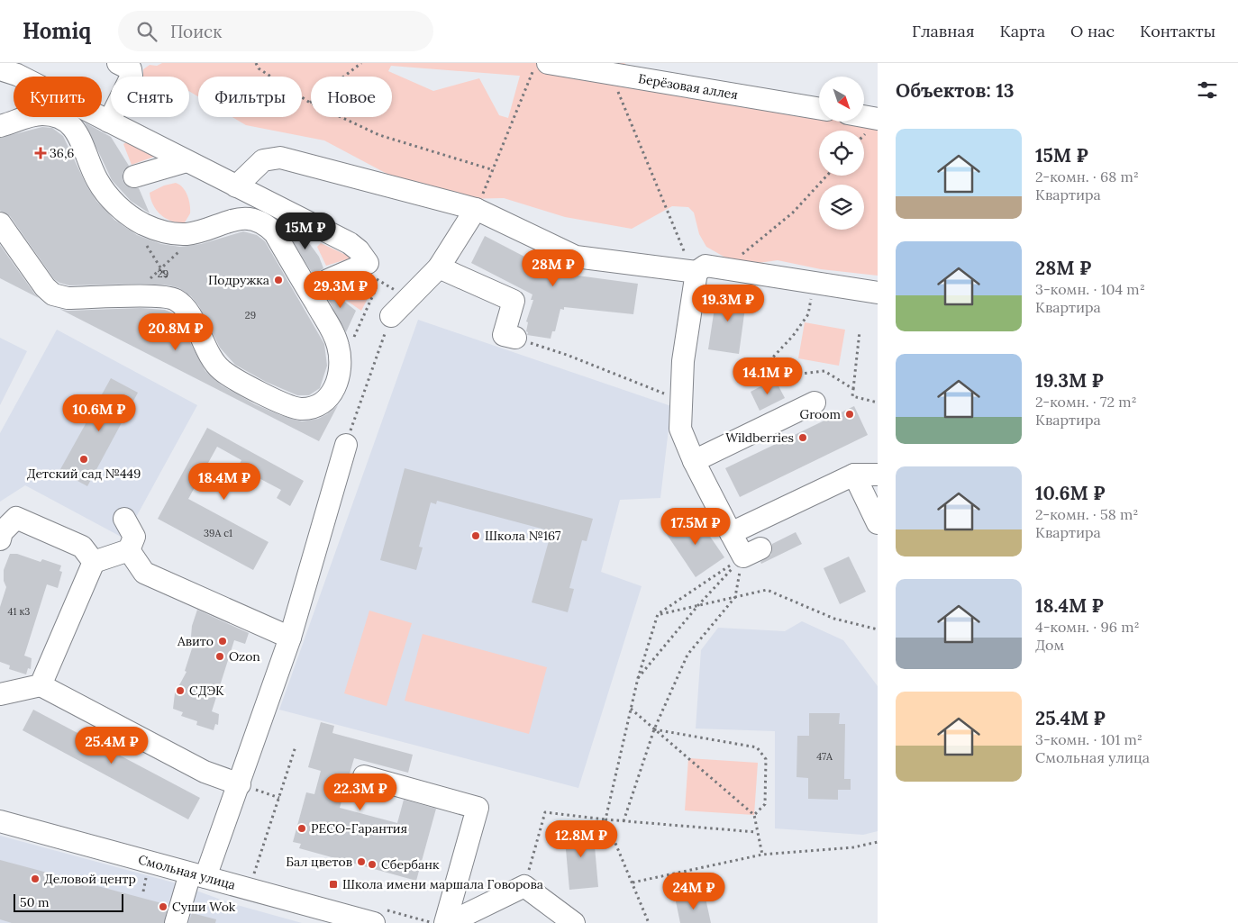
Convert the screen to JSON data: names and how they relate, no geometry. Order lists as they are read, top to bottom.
{
  "streets": {
    "street": ["Берёзовая аллея", "Смольная улица"]
  },
  "places": {
    "health": ["36,6"],
    "other": [
      "Подружка",
      "Groom",
      "Wildberries",
      "Детский сад №449",
      "Школа №167",
      "Авито",
      "Ozon",
      "СДЭК",
      "РЕСО-Гарантия",
      "Бал цветов",
      "Сбербанк",
      "Деловой центр",
      "Суши Wok"
    ],
    "transit": ["Школа имени маршала Говорова"]
  },
  "house_numbers": [
    "29",
    "29",
    "39А с1",
    "41 к3",
    "47А"
  ],
  "scale_bar": "50 m",
  "north": "bottom right",
  "page": {
    "header": "Homiq",
    "search": "Поиск",
    "nav": [
      "Главная",
      "Карта",
      "О нас",
      "Контакты"
    ],
    "heading": "Объектов: 13",
    "chip": [
      "Купить",
      "Снять",
      "Фильтры",
      "Новое"
    ],
    "list": [
      {
        "name": "15M ₽",
        "note": "2-комн. · 68 m² · Квартира"
      },
      {
        "name": "28M ₽",
        "note": "3-комн. · 104 m² · Квартира"
      },
      {
        "name": "19.3M ₽",
        "note": "2-комн. · 72 m² · Квартира"
      },
      {
        "name": "10.6M ₽",
        "note": "2-комн. · 58 m² · Квартира"
      },
      {
        "name": "18.4M ₽",
        "note": "4-комн. · 96 m² · Дом"
      },
      {
        "name": "25.4M ₽",
        "note": "3-комн. · 101 m² · Смольная улица"
      }
    ],
    "price": [
      "15M ₽",
      "28M ₽",
      "29.3M ₽",
      "19.3M ₽",
      "20.8M ₽",
      "14.1M ₽",
      "10.6M ₽",
      "18.4M ₽",
      "17.5M ₽",
      "25.4M ₽",
      "22.3M ₽",
      "12.8M ₽",
      "24M ₽"
    ],
    "scale": "50 m"
  }
}
